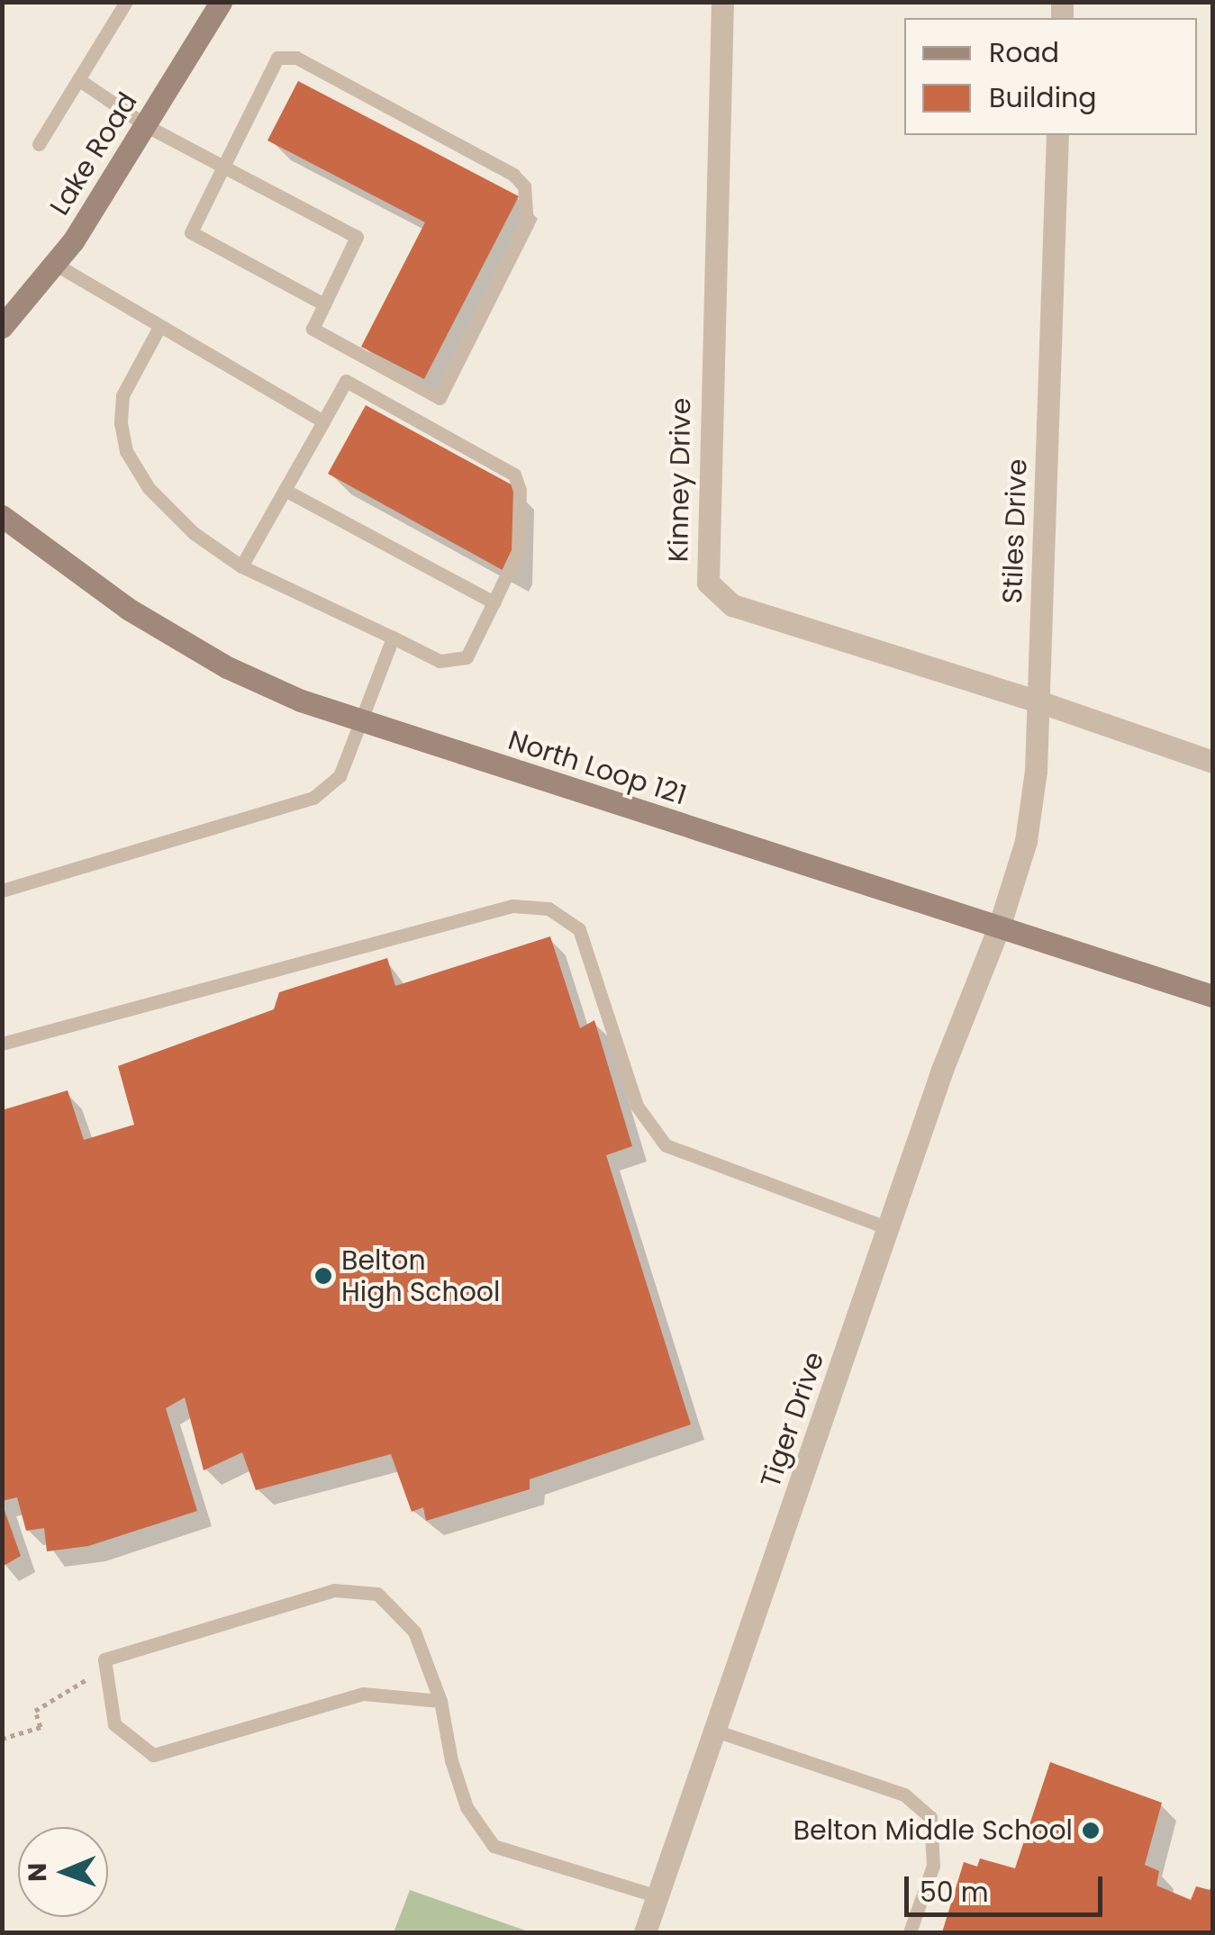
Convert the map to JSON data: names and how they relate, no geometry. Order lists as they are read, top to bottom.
{
  "streets": {
    "main road": ["Lake Road", "North Loop 121"],
    "street": ["Kinney Drive", "Stiles Drive", "Tiger Drive"]
  },
  "crossings": [
    ["Kinney Drive", "Stiles Drive"],
    ["Stiles Drive", "North Loop 121"],
    ["Stiles Drive", "Tiger Drive"],
    ["North Loop 121", "Tiger Drive"]
  ],
  "places": ["Belton High School", "Belton Middle School"],
  "legend": ["Road", "Building"],
  "scale_bar": "50 m",
  "north": "left"
}
